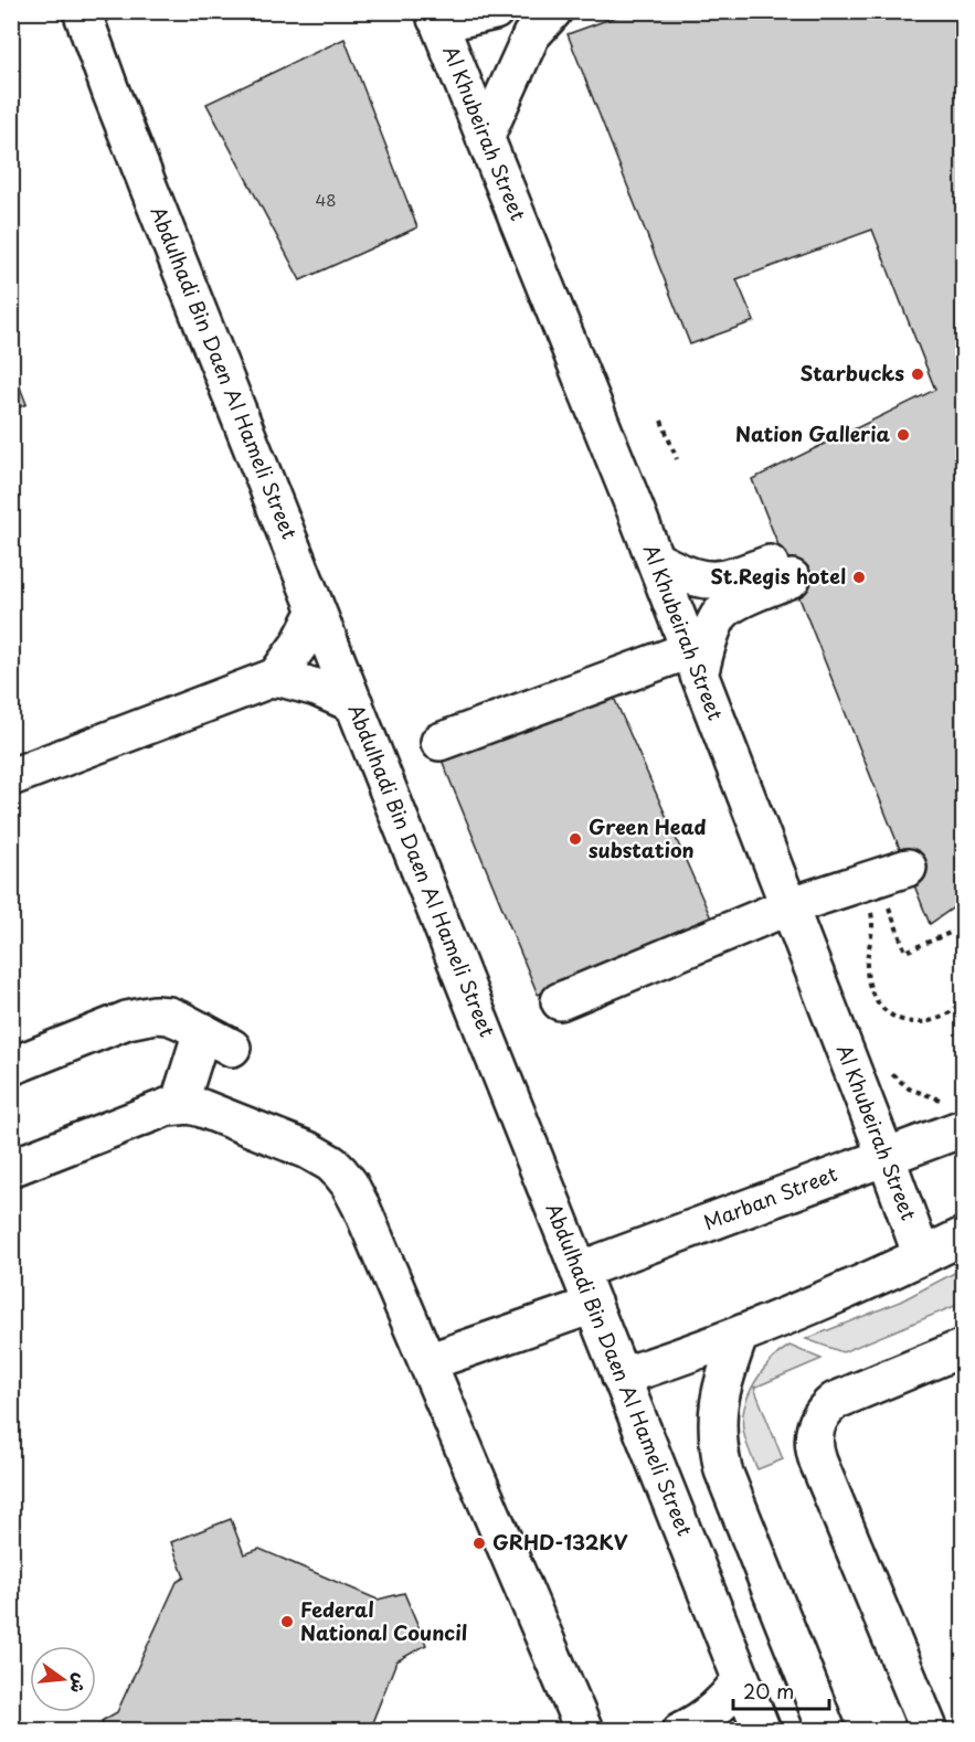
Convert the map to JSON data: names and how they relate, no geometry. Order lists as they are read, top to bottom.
{
  "streets": {
    "street": ["Al Khubeirah Street", "Abdulhadi Bin Daen Al Hameli Street", "Marban Street"]
  },
  "crossings": [
    ["Al Khubeirah Street", "Marban Street"],
    ["Abdulhadi Bin Daen Al Hameli Street", "Marban Street"]
  ],
  "places": [
    "Starbucks",
    "Nation Galleria",
    "St.Regis hotel",
    "Green Head substation",
    "GRHD-132KV",
    "Federal National Council"
  ],
  "house_numbers": ["48"],
  "scale_bar": "20 m",
  "north": "right"
}
